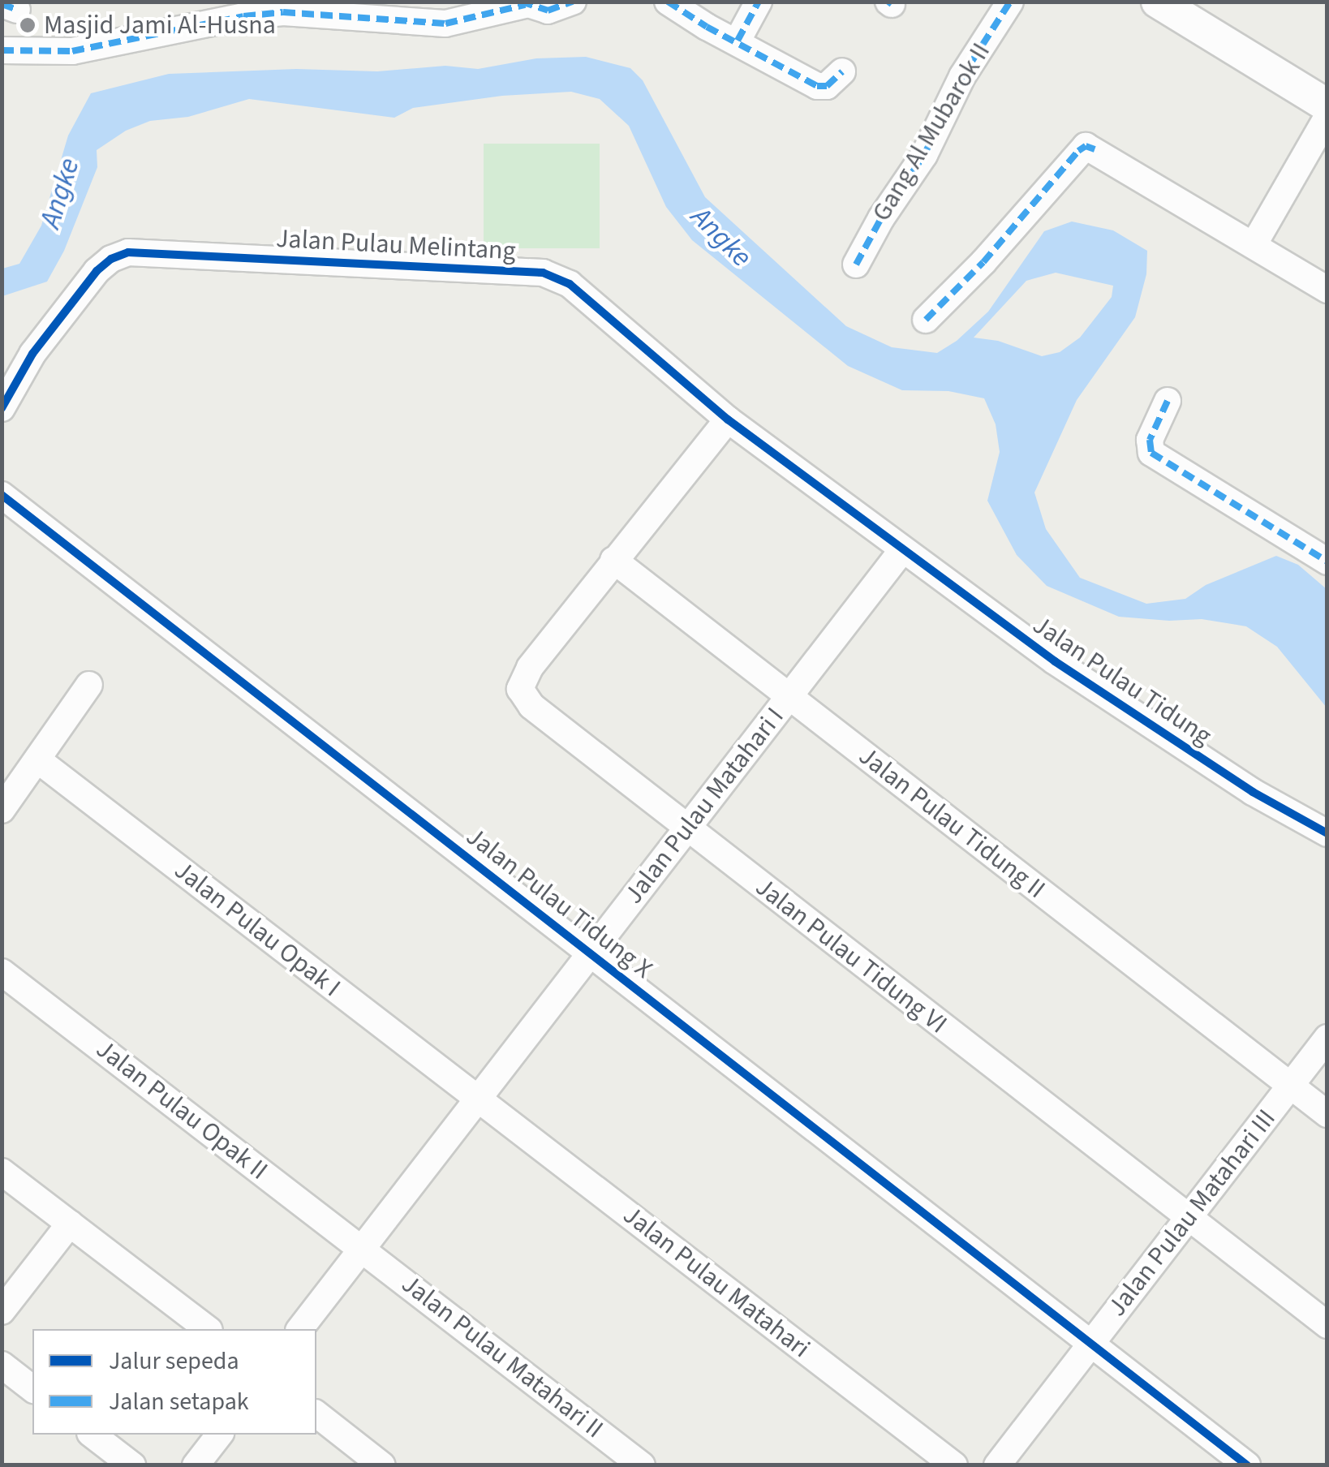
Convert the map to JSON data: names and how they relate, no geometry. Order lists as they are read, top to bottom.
{
  "streets": {
    "street": [
      "Gang Al Mubarok II",
      "Jalan Pulau Melintang",
      "Jalan Pulau Tidung",
      "Jalan Pulau Matahari I",
      "Jalan Pulau Tidung II",
      "Jalan Pulau Tidung X",
      "Jalan Pulau Opak I",
      "Jalan Pulau Tidung VI",
      "Jalan Pulau Opak II",
      "Jalan Pulau Matahari III",
      "Jalan Pulau Matahari",
      "Jalan Pulau Matahari II"
    ]
  },
  "crossings": [
    ["Jalan Pulau Melintang", "Jalan Pulau Tidung"],
    ["Jalan Pulau Melintang", "Jalan Pulau Matahari I"],
    ["Jalan Pulau Tidung", "Jalan Pulau Matahari I"],
    ["Jalan Pulau Matahari I", "Jalan Pulau Tidung II"],
    ["Jalan Pulau Matahari I", "Jalan Pulau Tidung X"],
    ["Jalan Pulau Matahari I", "Jalan Pulau Opak I"],
    ["Jalan Pulau Matahari I", "Jalan Pulau Tidung VI"],
    ["Jalan Pulau Matahari I", "Jalan Pulau Opak II"],
    ["Jalan Pulau Matahari I", "Jalan Pulau Matahari"],
    ["Jalan Pulau Matahari I", "Jalan Pulau Matahari II"],
    ["Jalan Pulau Tidung II", "Jalan Pulau Tidung VI"],
    ["Jalan Pulau Tidung II", "Jalan Pulau Matahari III"],
    ["Jalan Pulau Tidung X", "Jalan Pulau Matahari III"],
    ["Jalan Pulau Opak I", "Jalan Pulau Matahari"],
    ["Jalan Pulau Tidung VI", "Jalan Pulau Matahari III"],
    ["Jalan Pulau Opak II", "Jalan Pulau Matahari II"]
  ],
  "water": ["Angke"],
  "places": ["Masjid Jami Al-Husna"],
  "legend": ["Jalur sepeda", "Jalan setapak"]
}
